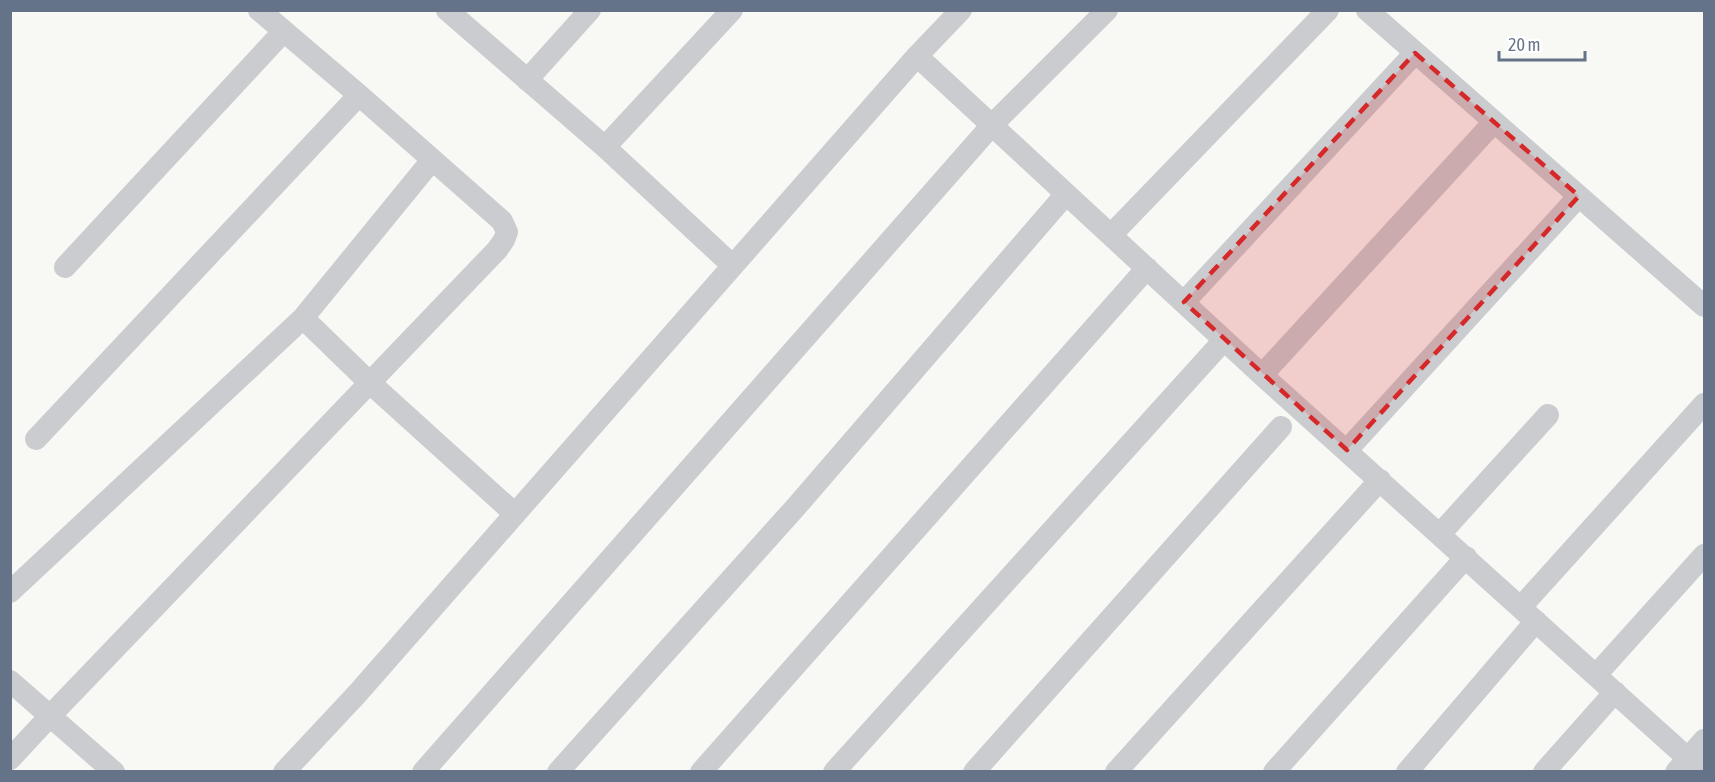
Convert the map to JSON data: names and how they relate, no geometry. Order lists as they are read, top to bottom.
{
  "scale_bar": "20 m"
}
